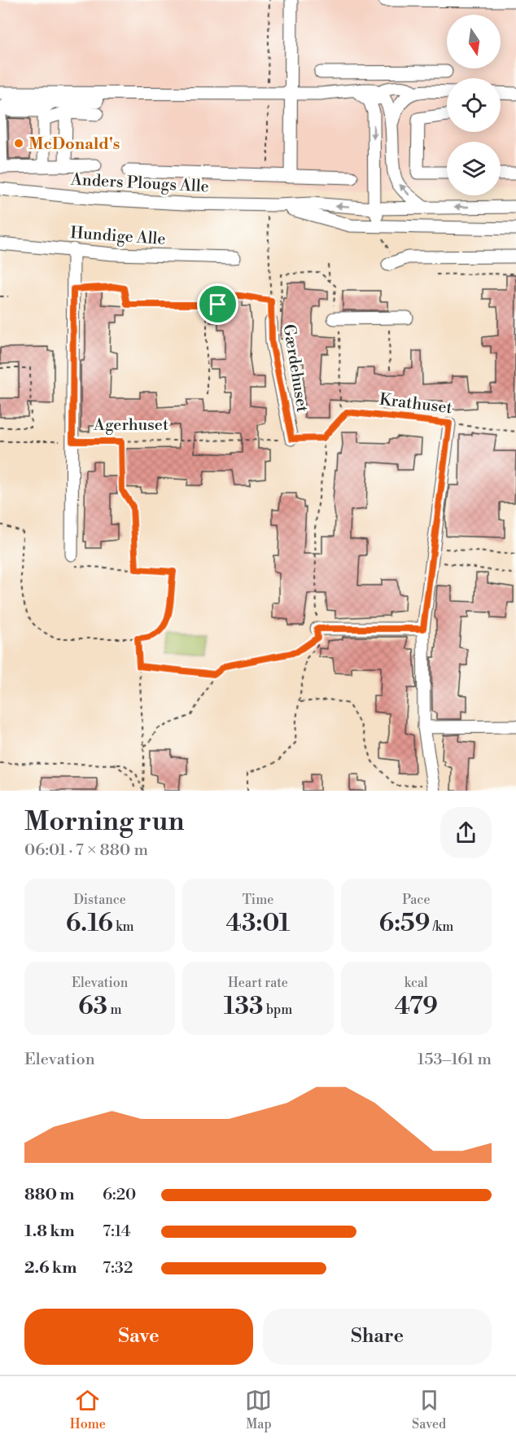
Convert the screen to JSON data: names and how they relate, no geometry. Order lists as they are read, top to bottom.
{
  "streets": {
    "street": [
      "Anders Plougs Alle",
      "Hundige Alle",
      "Gærdehuset",
      "Agerhuset"
    ],
    "path": ["Krathuset"]
  },
  "crossings": [
    ["Hundige Alle", "Agerhuset"],
    ["Gærdehuset", "Agerhuset"]
  ],
  "places": ["McDonald's"],
  "north": "bottom",
  "page": {
    "heading": ["Morning run", "06:01 · 7 × 880 m"],
    "stats": [
      ["Distance", "6.16 km"],
      ["Time", "43:01"],
      ["Pace", "6:59 /km"],
      ["Elevation", "63 m"],
      ["Heart rate", "133 bpm"],
      ["kcal", "479"]
    ],
    "chart": ["Elevation", "153–161 m"],
    "list": [
      {
        "name": "880 m",
        "note": "6:20"
      },
      {
        "name": "1.8 km",
        "note": "7:14"
      },
      {
        "name": "2.6 km",
        "note": "7:32"
      }
    ],
    "buttons": ["Save", "Share"],
    "tabs": ["Home", "Map", "Saved"]
  }
}
